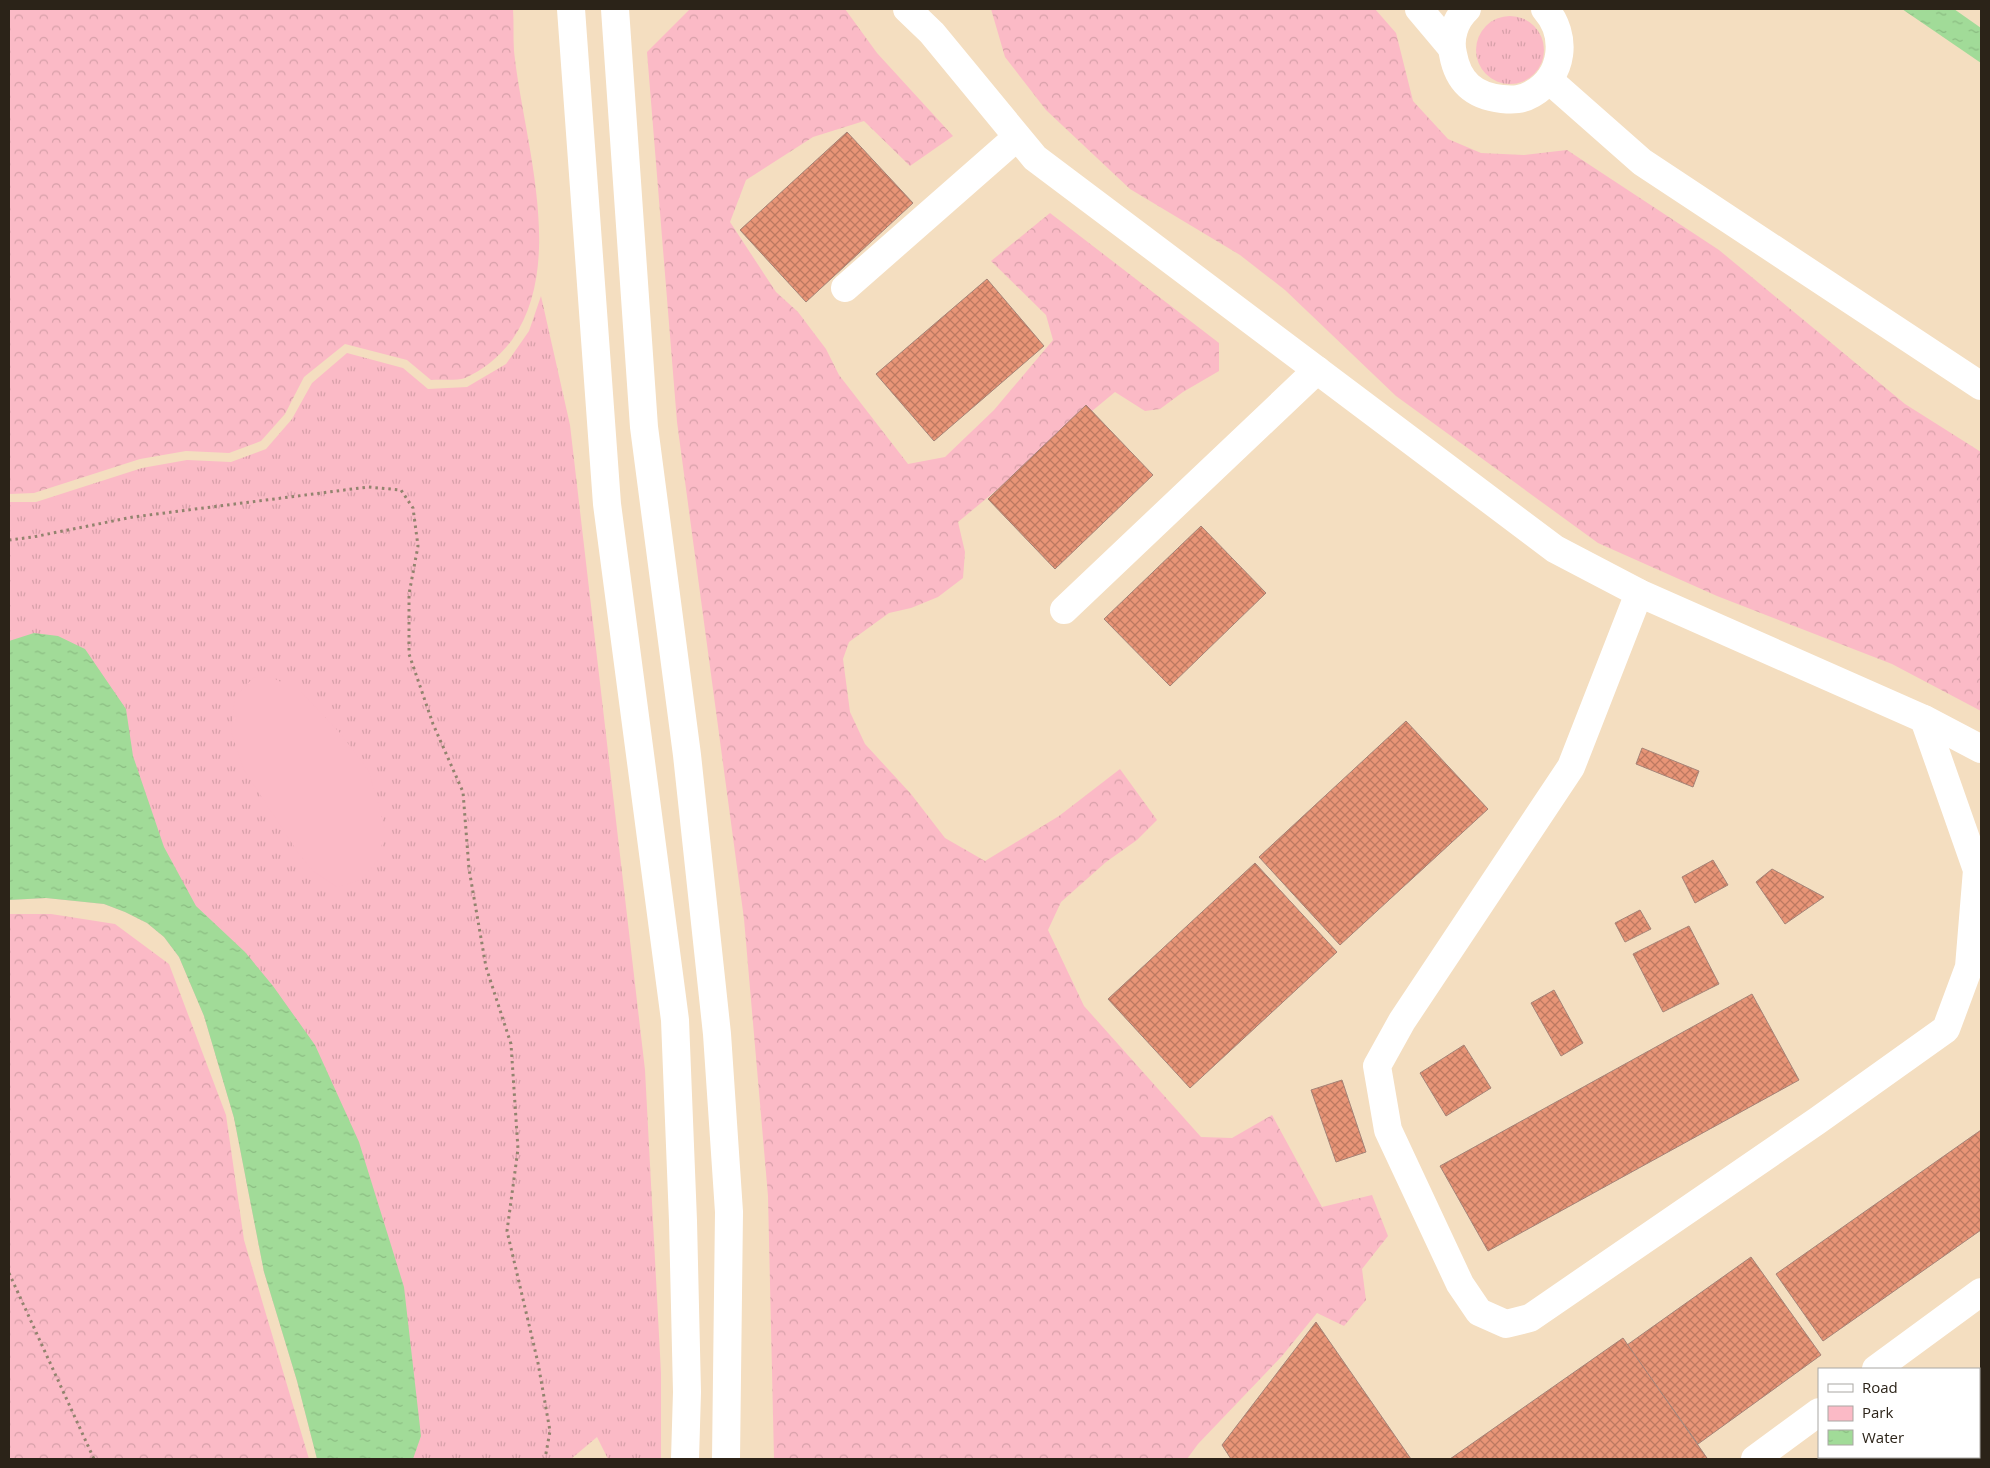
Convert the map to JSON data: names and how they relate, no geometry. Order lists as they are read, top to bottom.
{
  "legend": ["Road", "Park", "Water"]
}
